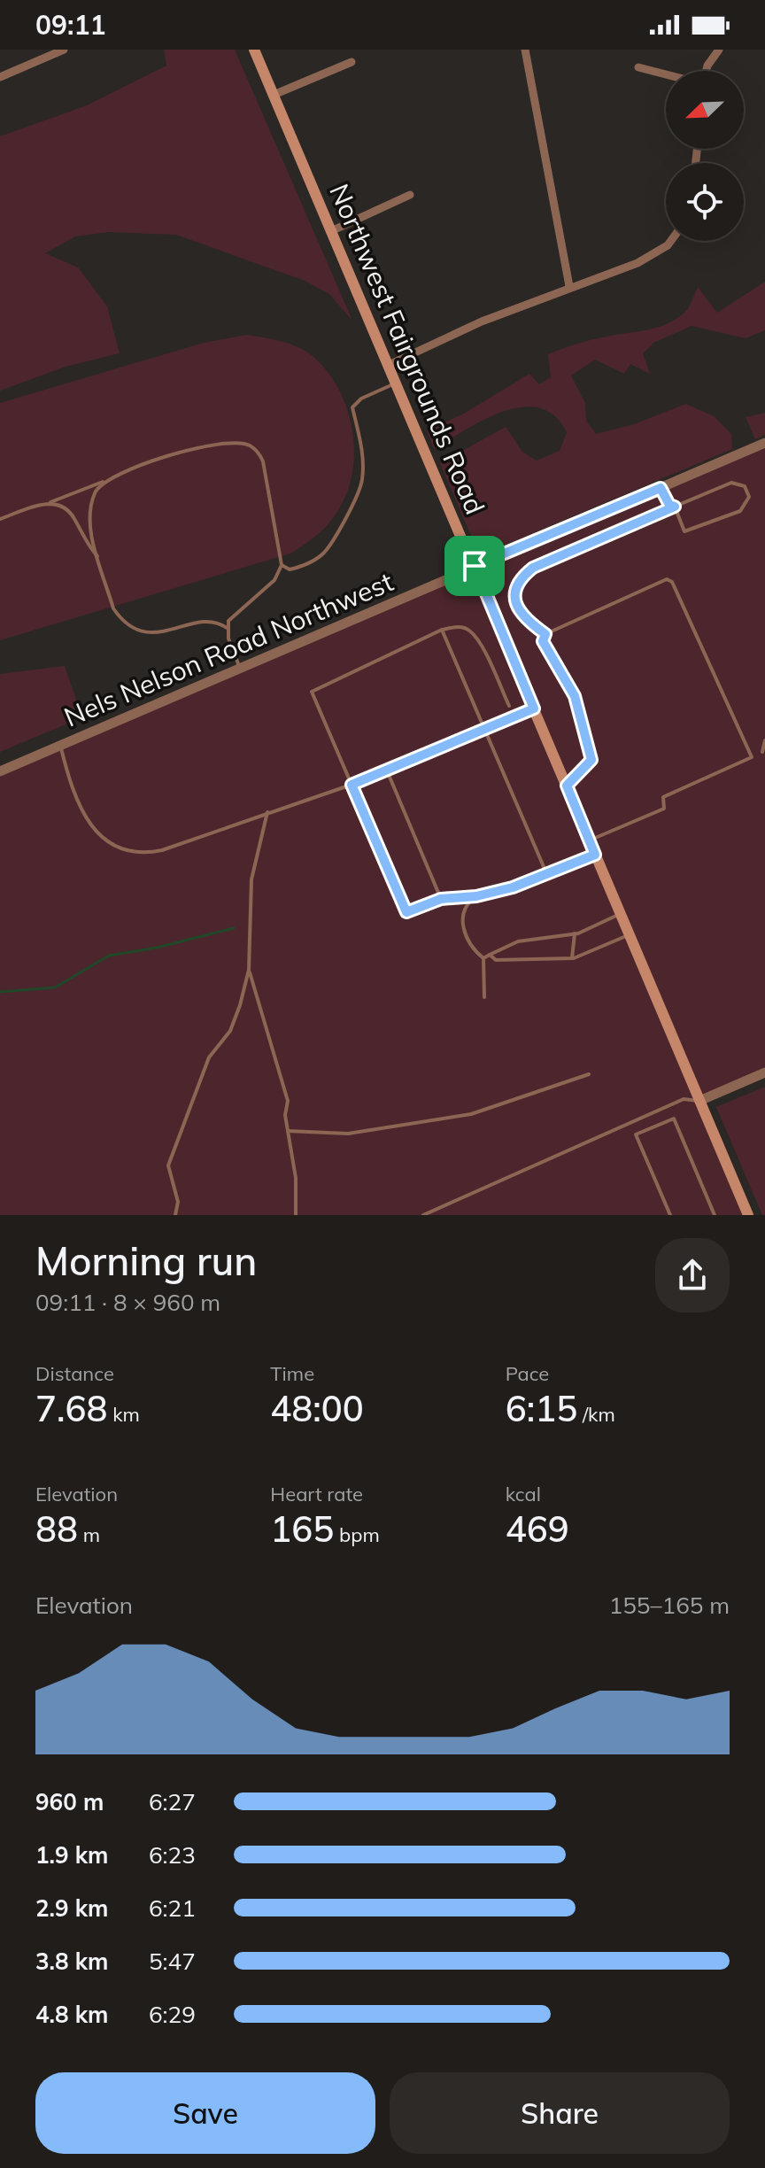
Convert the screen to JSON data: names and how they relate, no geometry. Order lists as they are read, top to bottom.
{
  "streets": {
    "main road": ["Northwest Fairgrounds Road"],
    "street": ["Nels Nelson Road Northwest"]
  },
  "crossings": [
    ["Northwest Fairgrounds Road", "Nels Nelson Road Northwest"]
  ],
  "north": "bottom left",
  "page": {
    "status": "09:11",
    "heading": ["Morning run", "09:11 · 8 × 960 m"],
    "stats": [
      ["Distance", "7.68 km"],
      ["Time", "48:00"],
      ["Pace", "6:15 /km"],
      ["Elevation", "88 m"],
      ["Heart rate", "165 bpm"],
      ["kcal", "469"]
    ],
    "chart": ["Elevation", "155–165 m"],
    "list": [
      {
        "name": "960 m",
        "note": "6:27"
      },
      {
        "name": "1.9 km",
        "note": "6:23"
      },
      {
        "name": "2.9 km",
        "note": "6:21"
      },
      {
        "name": "3.8 km",
        "note": "5:47"
      },
      {
        "name": "4.8 km",
        "note": "6:29"
      }
    ],
    "buttons": ["Save", "Share"]
  }
}
